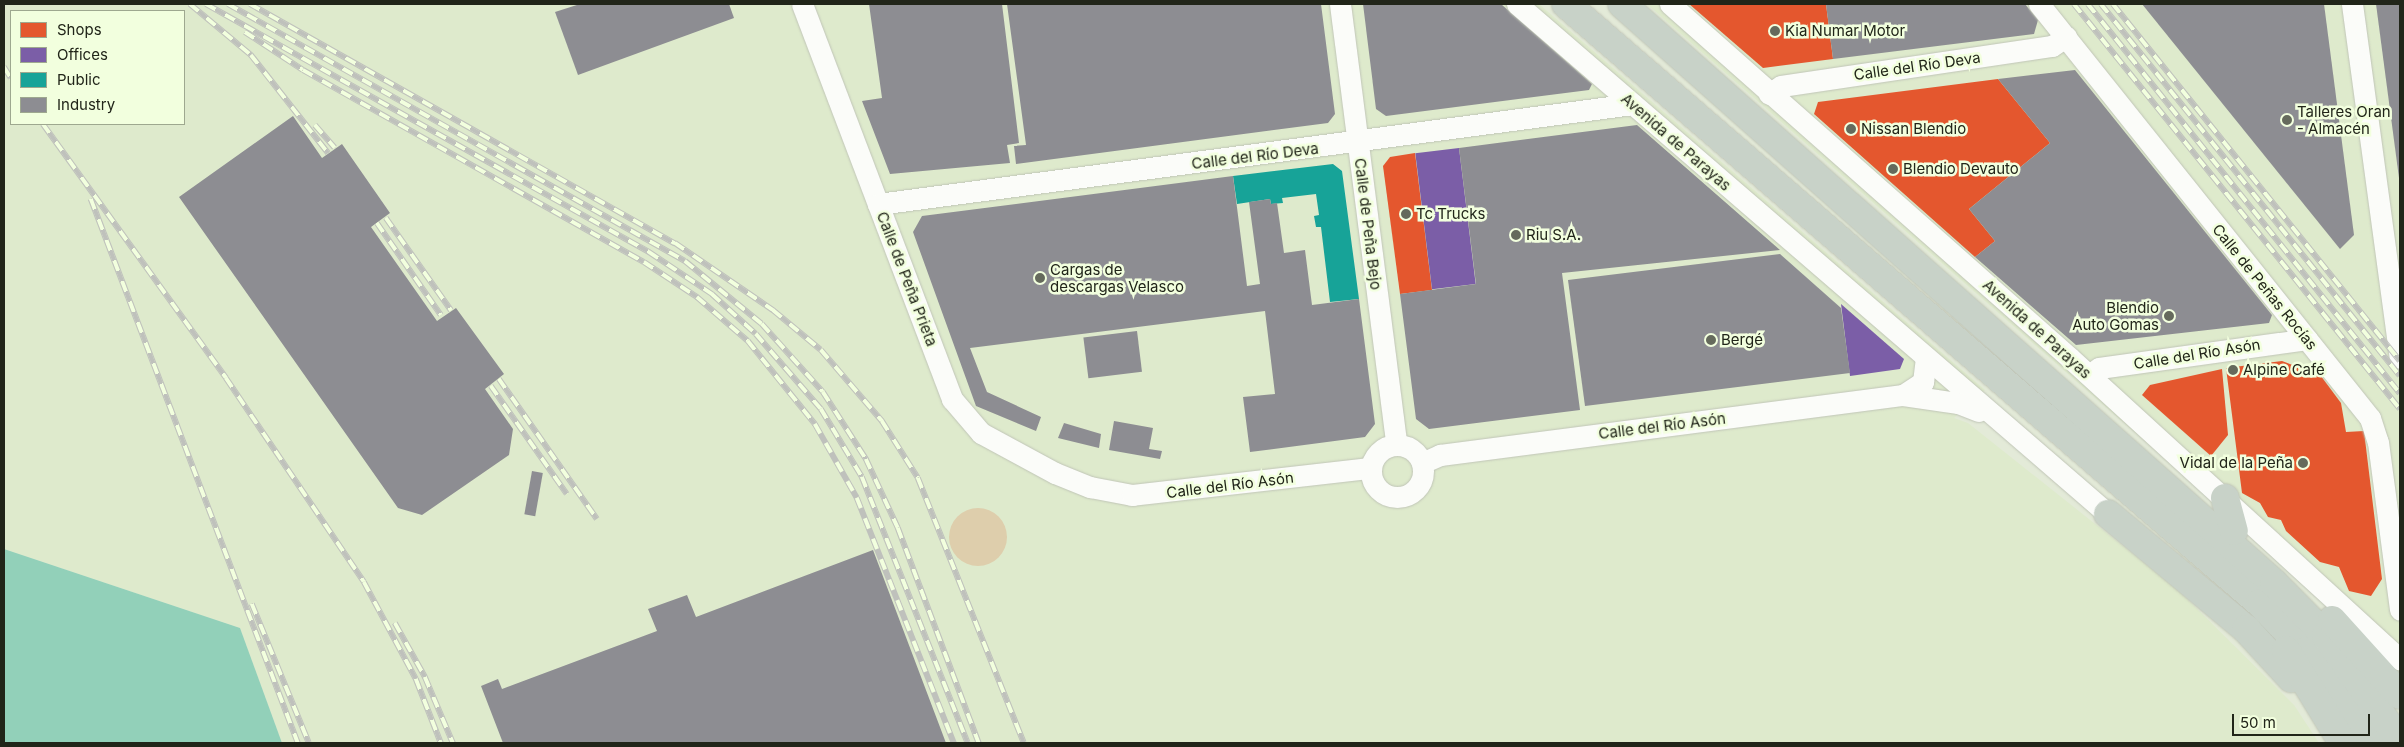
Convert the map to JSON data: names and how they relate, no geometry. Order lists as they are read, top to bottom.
{
  "streets": {
    "street": [
      "Calle del Río Deva",
      "Avenida de Parayas",
      "Calle de Peña Bejo",
      "Calle de Peña Prieta",
      "Calle de Peñas Rocías",
      "Calle del Río Asón"
    ]
  },
  "crossings": [
    ["Calle del Río Deva", "Avenida de Parayas"],
    ["Calle del Río Deva", "Calle de Peña Bejo"],
    ["Calle del Río Deva", "Calle de Peña Prieta"],
    ["Calle del Río Deva", "Calle de Peñas Rocías"],
    ["Avenida de Parayas", "Calle del Río Asón"],
    ["Calle de Peña Bejo", "Calle del Río Asón"],
    ["Calle de Peña Prieta", "Calle del Río Asón"],
    ["Calle de Peñas Rocías", "Calle del Río Asón"]
  ],
  "places": [
    "Kia Numar Motor",
    "Talleres Oran - Almacén",
    "Nissan Blendio",
    "Blendio Devauto",
    "Tc Trucks",
    "Riu S.A.",
    "Cargas de descargas Velasco",
    "Blendio Auto Gomas",
    "Bergé",
    "Alpine Café",
    "Vidal de la Peña"
  ],
  "legend": [
    "Shops",
    "Offices",
    "Public",
    "Industry"
  ],
  "scale_bar": "50 m"
}
